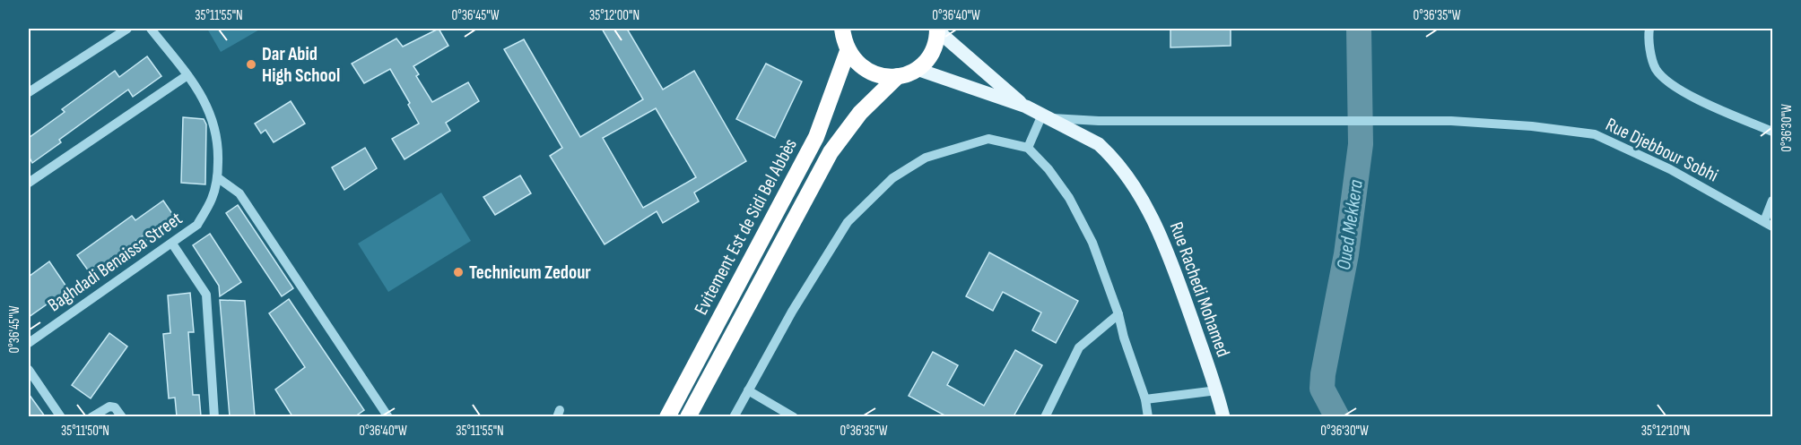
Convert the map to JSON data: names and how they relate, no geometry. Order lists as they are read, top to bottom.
{
  "streets": {
    "highway": ["Evitement Est de Sidi Bel Abbès"],
    "main road": ["Rue Rachedi Mohamed"],
    "street": ["Rue Djebbour Sobhi", "Baghdadi Benaissa Street"]
  },
  "crossings": [
    ["Rue Djebbour Sobhi", "Rue Rachedi Mohamed"]
  ],
  "water": ["Oued Mekkera"],
  "places": ["Dar Abid High School", "Technicum Zedour"],
  "coordinates": [
    "35°11'55\"N",
    "0°36'45\"W",
    "35°12'00\"N",
    "0°36'40\"W",
    "0°36'35\"W",
    "0°36'30\"W",
    "35°11'50\"N",
    "35°12'10\"N"
  ]
}
